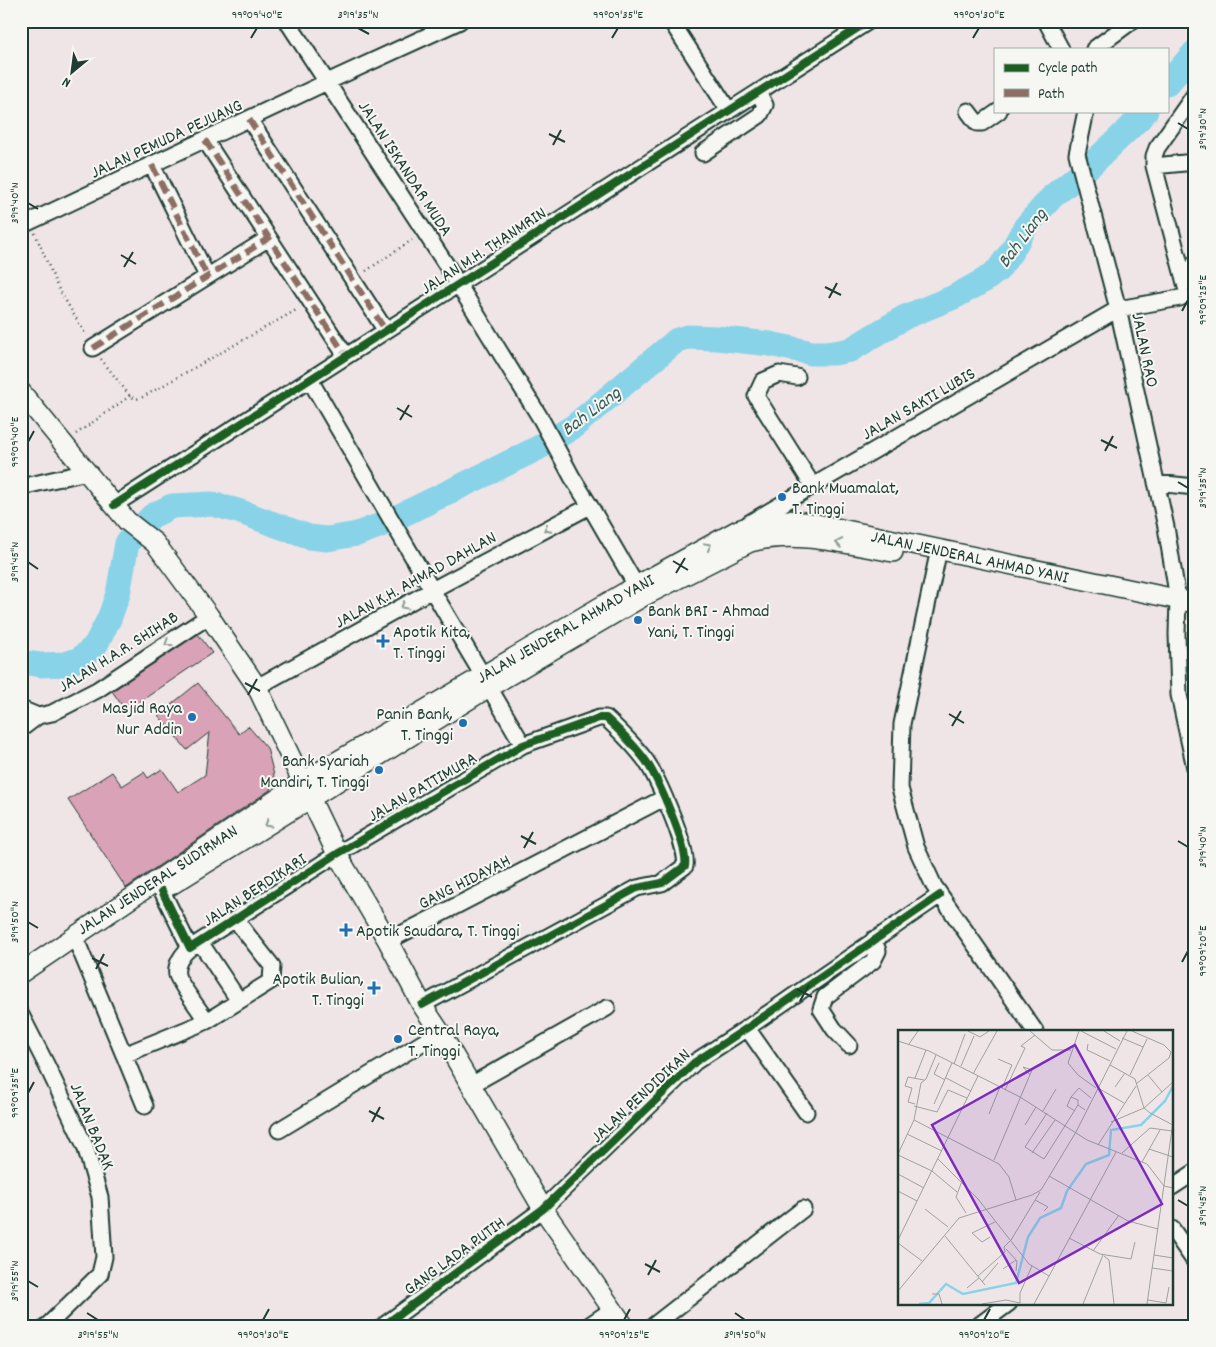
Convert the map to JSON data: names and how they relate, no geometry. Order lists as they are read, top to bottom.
{
  "streets": {
    "main road": ["JALAN JENDERAL AHMAD YANI", "JALAN JENDERAL SUDIRMAN"],
    "street": [
      "JALAN PEMUDA PEJUANG",
      "JALAN ISKANDAR MUDA",
      "JALAN M.H. THANMRIN",
      "JALAN RAO",
      "JALAN SAKTI LUBIS",
      "JALAN K.H. AHMAD DAHLAN",
      "JALAN H.A.R. SHIHAB",
      "JALAN PATTIMURA",
      "GANG HIDAYAH",
      "JALAN BERDIKARI",
      "JALAN PENDIDIKAN",
      "JALAN BADAK",
      "GANG LADA PUTIH"
    ]
  },
  "crossings": [
    ["JALAN PEMUDA PEJUANG", "JALAN ISKANDAR MUDA"],
    ["JALAN ISKANDAR MUDA", "JALAN M.H. THANMRIN"],
    ["JALAN ISKANDAR MUDA", "JALAN JENDERAL AHMAD YANI"],
    ["JALAN ISKANDAR MUDA", "JALAN K.H. AHMAD DAHLAN"],
    ["JALAN RAO", "JALAN SAKTI LUBIS"],
    ["JALAN RAO", "JALAN JENDERAL AHMAD YANI"],
    ["JALAN SAKTI LUBIS", "JALAN JENDERAL AHMAD YANI"],
    ["JALAN JENDERAL AHMAD YANI", "JALAN JENDERAL SUDIRMAN"],
    ["JALAN PATTIMURA", "GANG HIDAYAH"],
    ["JALAN PATTIMURA", "JALAN BERDIKARI"],
    ["JALAN JENDERAL SUDIRMAN", "JALAN BERDIKARI"],
    ["JALAN PENDIDIKAN", "GANG LADA PUTIH"]
  ],
  "one_way": ["JALAN K.H. AHMAD DAHLAN", "JALAN H.A.R. SHIHAB"],
  "water": ["Bah Liang"],
  "places": {
    "other": [
      "Bank Muamalat, T. Tinggi",
      "Bank BRI - Ahmad Yani, T. Tinggi",
      "Masjid Raya Nur Addin",
      "Panin Bank, T. Tinggi",
      "Bank Syariah Mandiri, T. Tinggi",
      "Central Raya, T. Tinggi"
    ],
    "health": ["Apotik Kita, T. Tinggi", "Apotik Saudara, T. Tinggi", "Apotik Bulian, T. Tinggi"]
  },
  "legend": ["Cycle path", "Path"],
  "north": "bottom left",
  "coordinates": [
    "99°09'40\"E",
    "3°19'35\"N",
    "99°09'35\"E",
    "99°09'30\"E",
    "3°19'30\"N",
    "3°19'40\"N",
    "99°09'25\"E",
    "3°19'45\"N",
    "3°19'50\"N",
    "99°09'20\"E",
    "3°19'55\"N"
  ]
}
